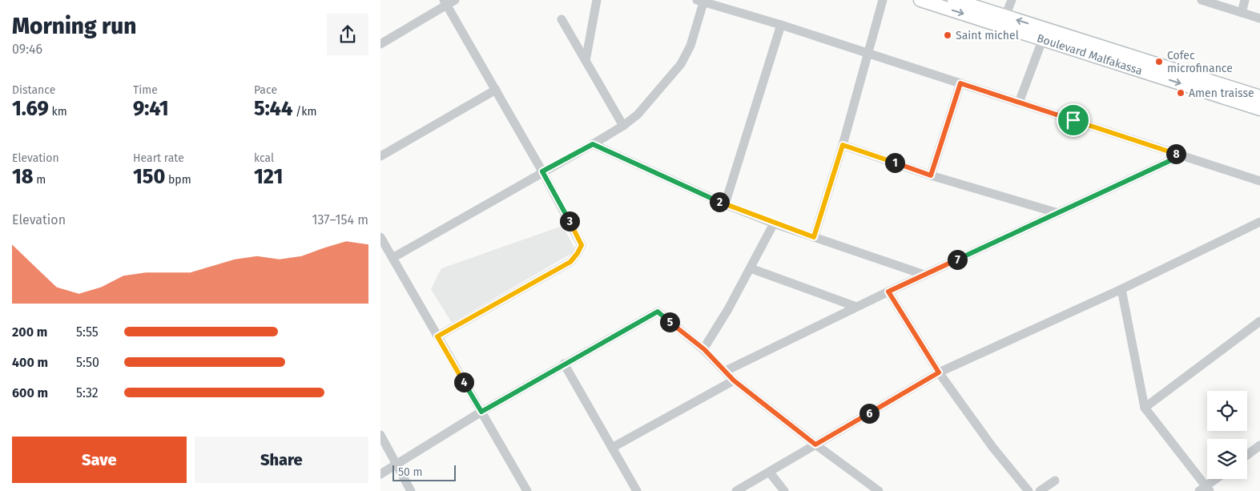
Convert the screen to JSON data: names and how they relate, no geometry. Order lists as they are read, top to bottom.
{
  "streets": {
    "main road": ["Boulevard Malfakassa"]
  },
  "places": ["Saint michel", "Cofec microfinance", "Amen traisse"],
  "scale_bar": "50 m",
  "page": {
    "heading": ["Morning run", "09:46"],
    "stats": [
      ["Distance", "1.69 km"],
      ["Time", "9:41"],
      ["Pace", "5:44 /km"],
      ["Elevation", "18 m"],
      ["Heart rate", "150 bpm"],
      ["kcal", "121"]
    ],
    "pins": [
      "8",
      "1",
      "2",
      "3",
      "7",
      "5",
      "4",
      "6"
    ],
    "chart": ["Elevation", "137–154 m"],
    "list": [
      {
        "name": "200 m",
        "note": "5:55"
      },
      {
        "name": "400 m",
        "note": "5:50"
      },
      {
        "name": "600 m",
        "note": "5:32"
      }
    ],
    "buttons": ["Save", "Share"],
    "scale": "50 m"
  }
}
